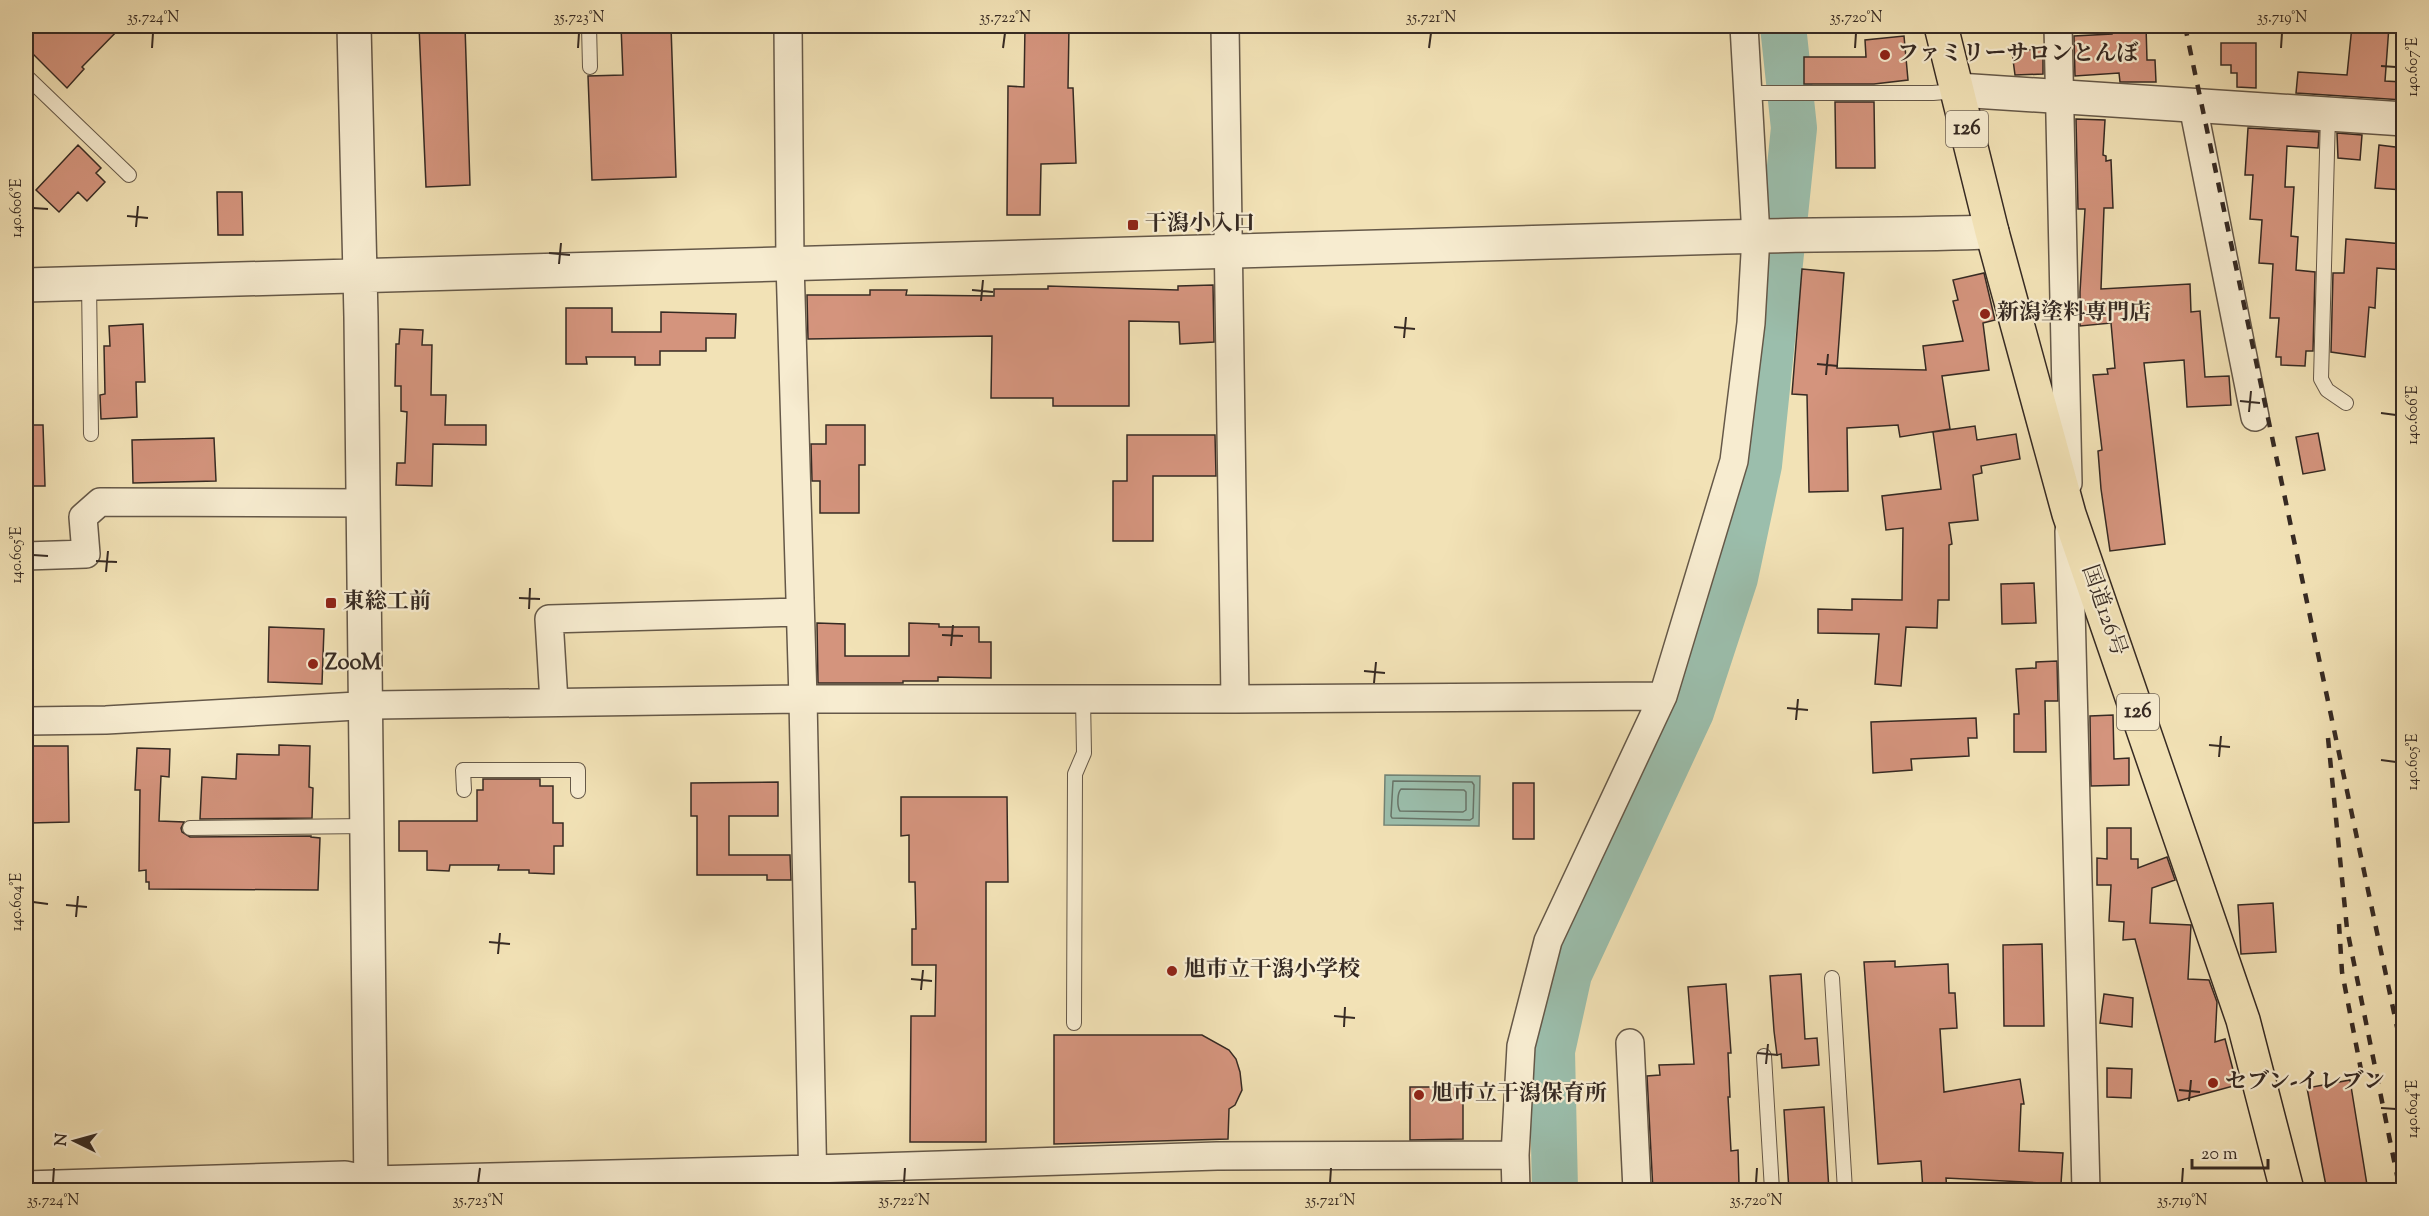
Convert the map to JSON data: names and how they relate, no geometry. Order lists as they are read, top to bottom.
{
  "streets": {
    "highway": ["126", "国道126号"]
  },
  "places": {
    "other": [
      "ファミリーサロンとんぼ",
      "新潟塗料専門店",
      "ZooM",
      "旭市立干潟小学校",
      "セブン-イレブン",
      "旭市立干潟保育所"
    ],
    "transit": ["干潟小入口", "東総工前"]
  },
  "scale_bar": "20 m",
  "north": "left",
  "coordinates": [
    "35.724°N",
    "35.723°N",
    "35.722°N",
    "35.721°N",
    "35.720°N",
    "35.719°N",
    "140.607°E",
    "140.606°E",
    "140.605°E",
    "140.604°E"
  ]
}
